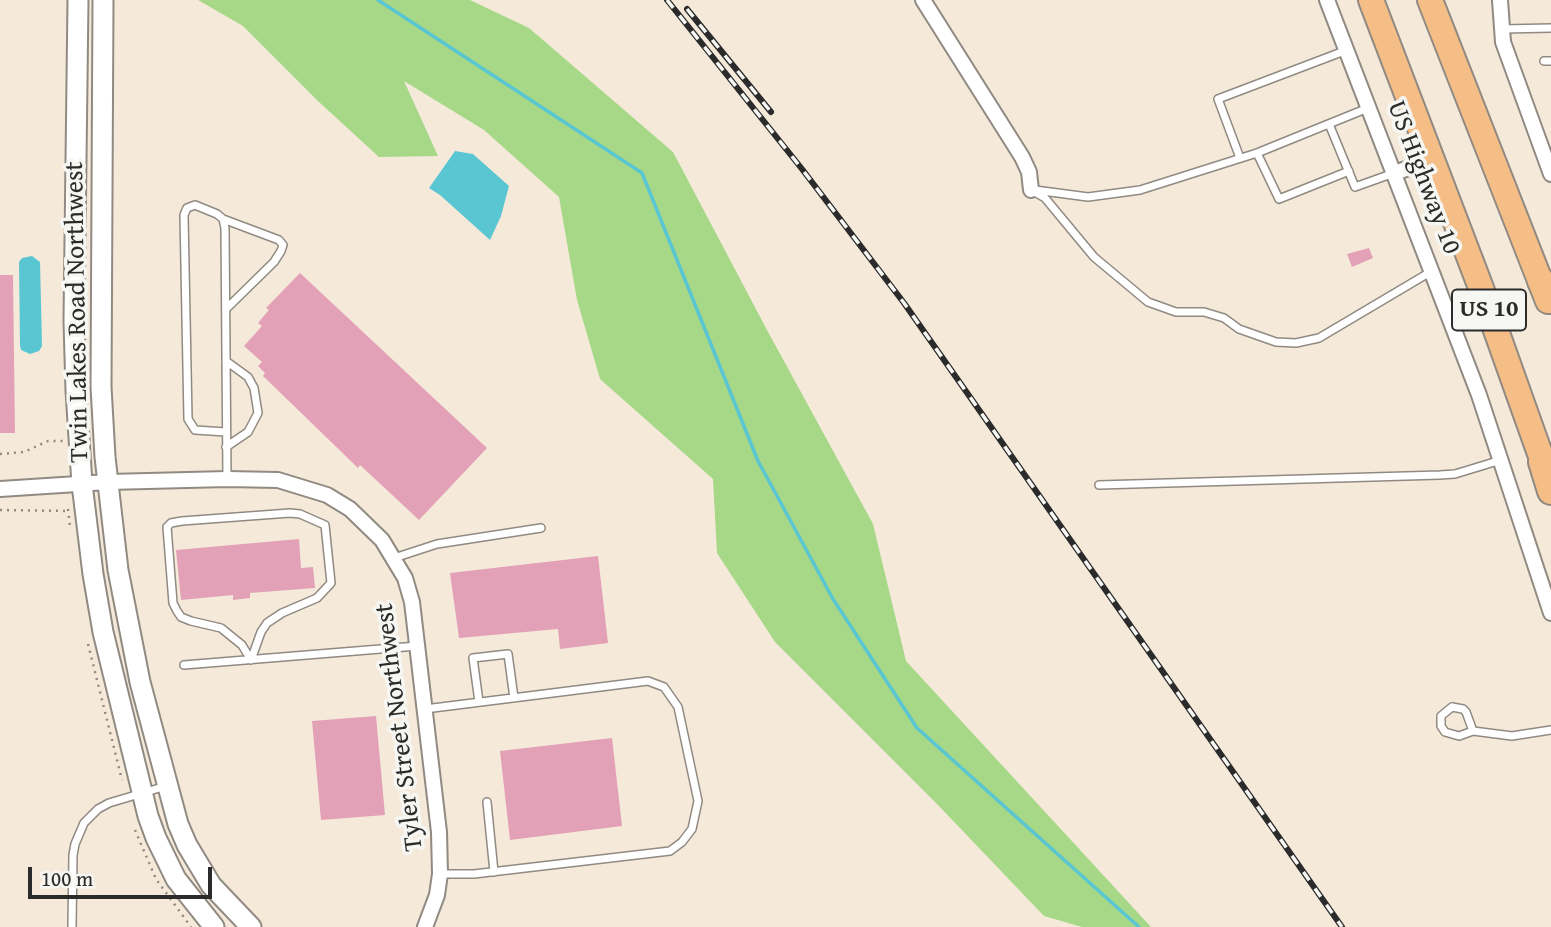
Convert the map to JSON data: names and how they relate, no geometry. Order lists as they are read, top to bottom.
{
  "streets": {
    "highway": ["US 10"],
    "street": ["US Highway 10", "Twin Lakes Road Northwest", "Tyler Street Northwest"]
  },
  "crossings": [
    ["Twin Lakes Road Northwest", "Tyler Street Northwest"]
  ],
  "scale_bar": "100 m"
}
